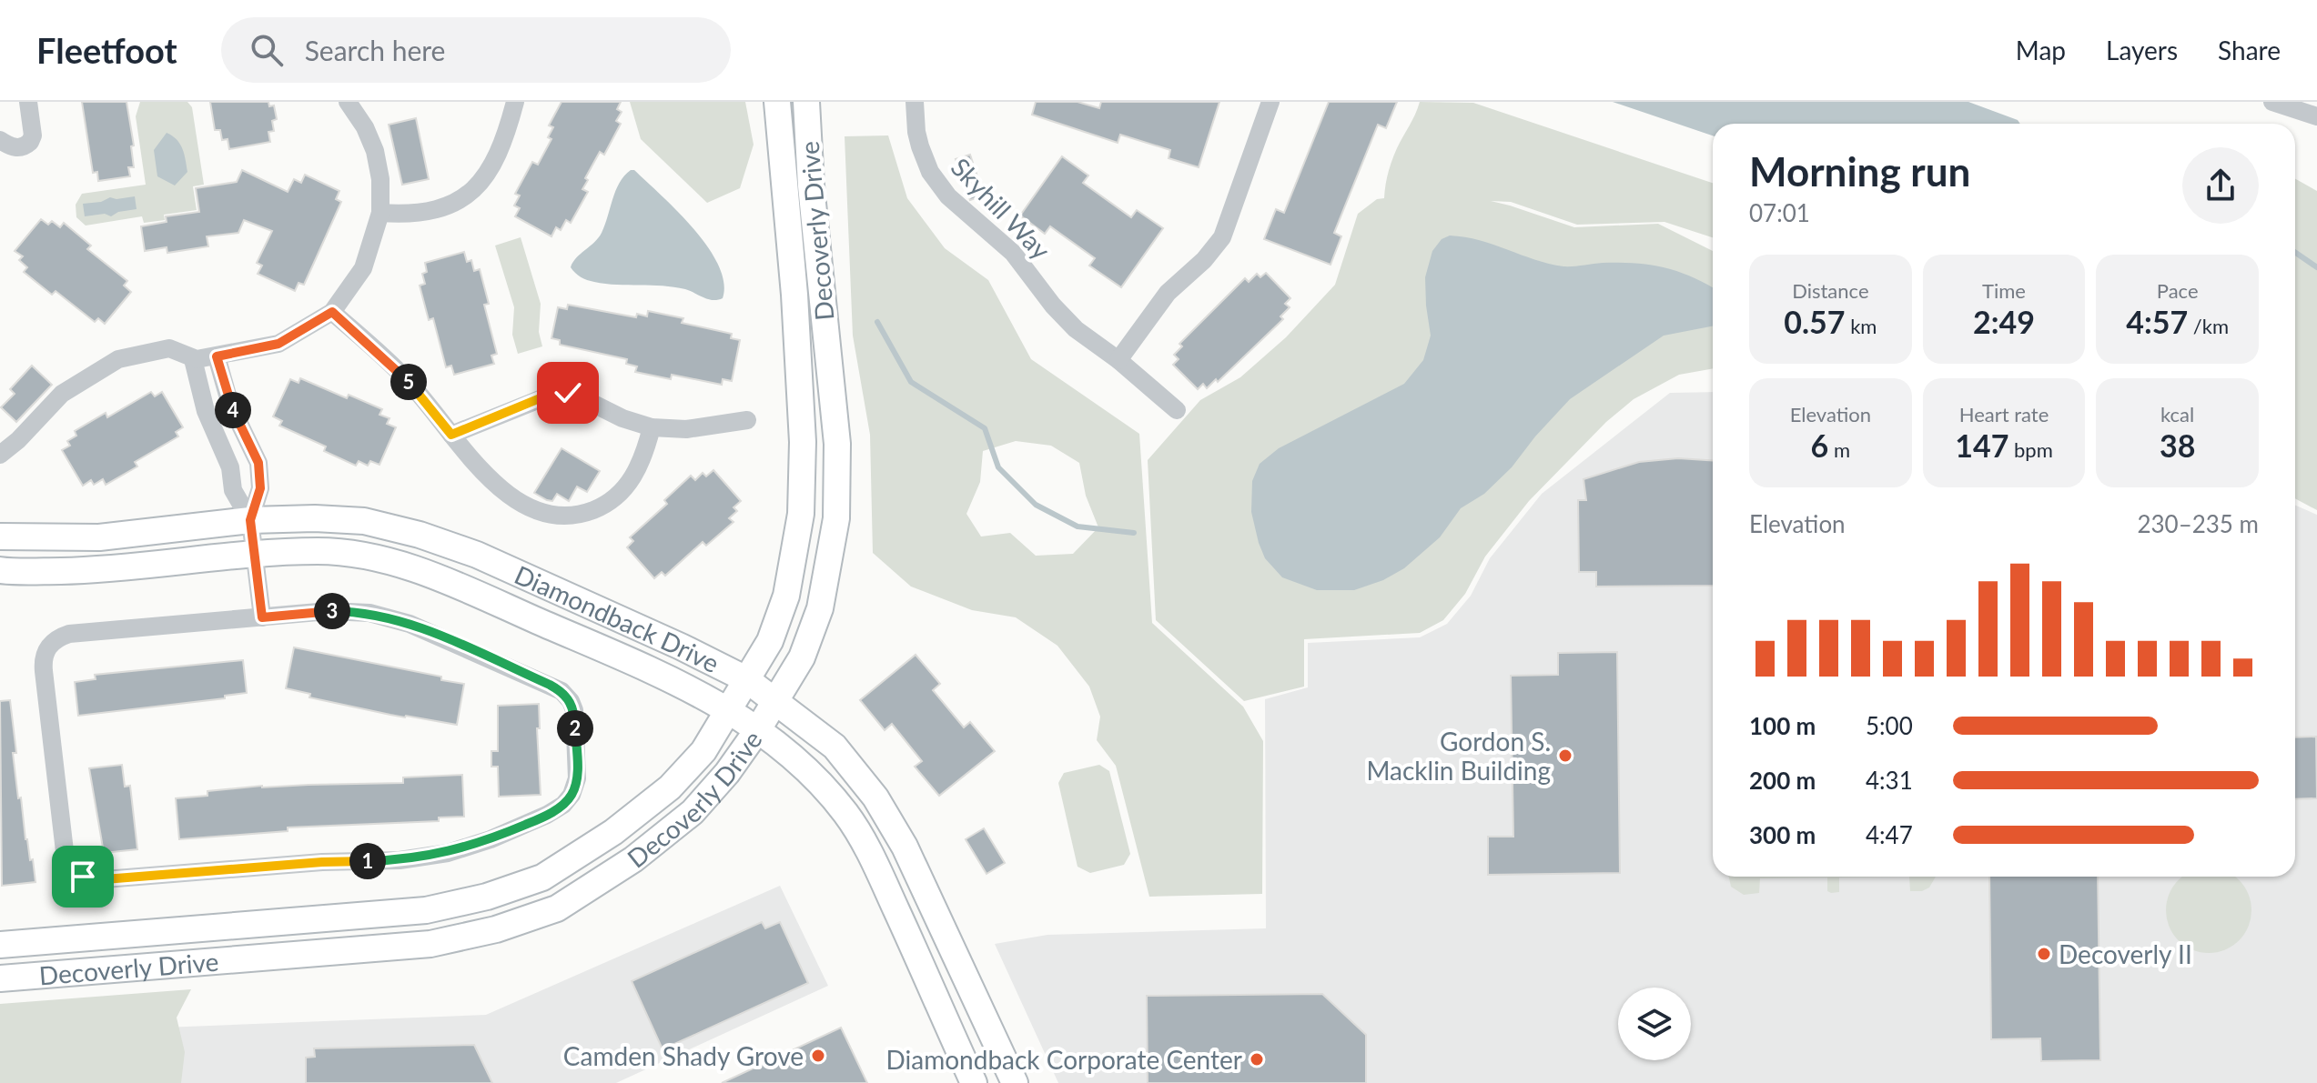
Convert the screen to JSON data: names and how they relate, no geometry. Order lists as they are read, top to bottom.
{
  "streets": {
    "street": ["Skyhill Way", "Decoverly Drive", "Diamondback Drive"]
  },
  "crossings": [
    ["Decoverly Drive", "Diamondback Drive"]
  ],
  "places": [
    "Gordon S. Macklin Building",
    "Decoverly II",
    "Camden Shady Grove",
    "Diamondback Corporate Center"
  ],
  "page": {
    "header": "Fleetfoot",
    "search": "Search here",
    "nav": ["Map", "Layers", "Share"],
    "heading": ["Morning run", "07:01"],
    "stats": [
      ["Distance", "0.57 km"],
      ["Time", "2:49"],
      ["Pace", "4:57 /km"],
      ["Elevation", "6 m"],
      ["Heart rate", "147 bpm"],
      ["kcal", "38"]
    ],
    "pins": [
      "5",
      "4",
      "3",
      "2",
      "1"
    ],
    "chart": ["Elevation", "230–235 m"],
    "list": [
      {
        "name": "100 m",
        "note": "5:00"
      },
      {
        "name": "200 m",
        "note": "4:31"
      },
      {
        "name": "300 m",
        "note": "4:47"
      }
    ]
  }
}
